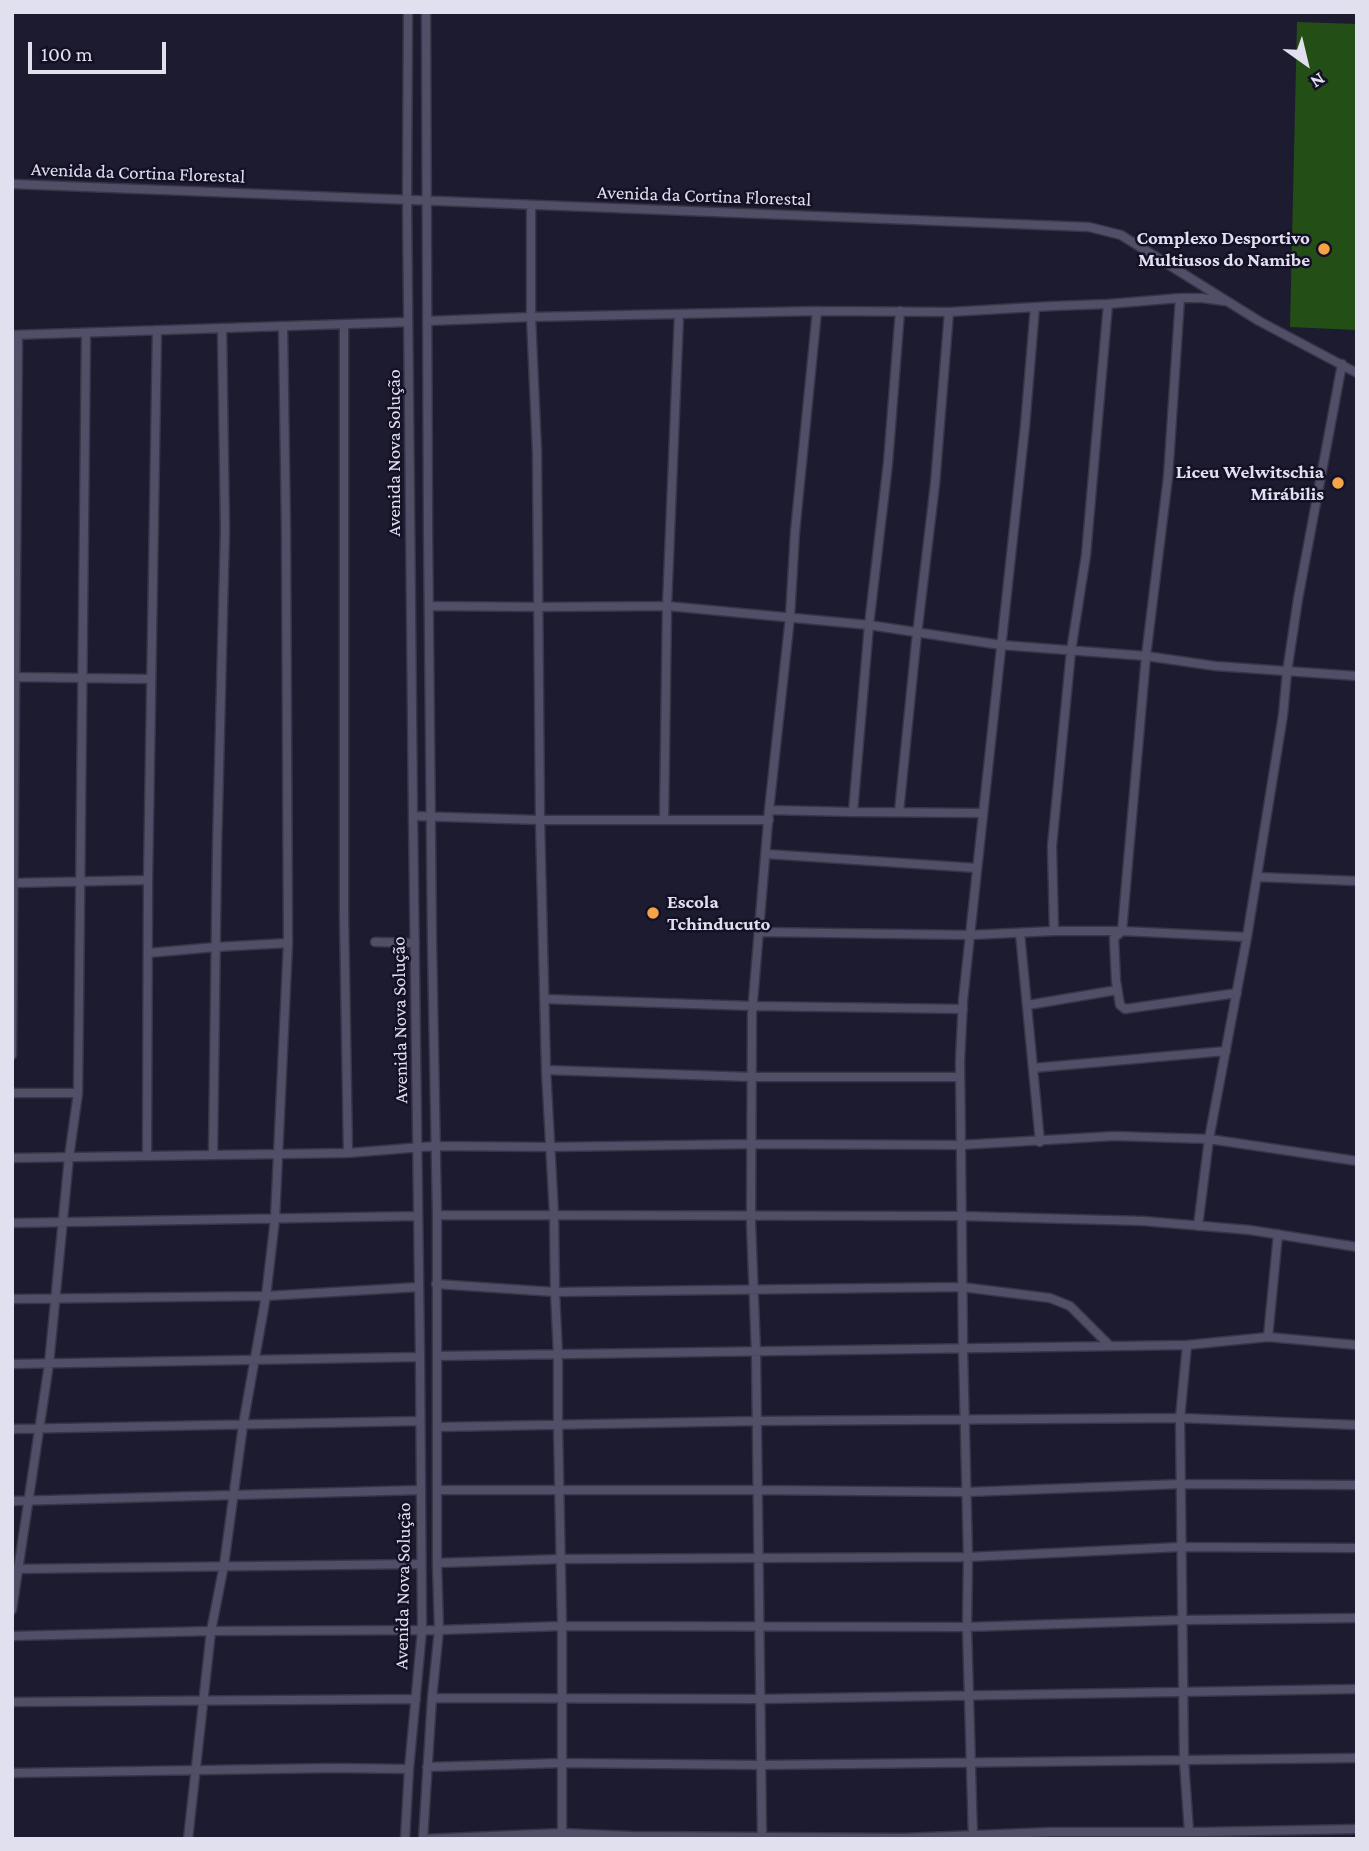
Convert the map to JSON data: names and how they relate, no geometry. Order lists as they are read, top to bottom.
{
  "streets": {
    "street": ["Avenida da Cortina Florestal", "Avenida Nova Solução"]
  },
  "crossings": [
    ["Avenida da Cortina Florestal", "Avenida Nova Solução"]
  ],
  "places": ["Complexo Desportivo Multiusos do Namibe", "Liceu Welwitschia Mirábilis", "Escola Tchinducuto"],
  "scale_bar": "100 m",
  "north": "bottom right"
}
